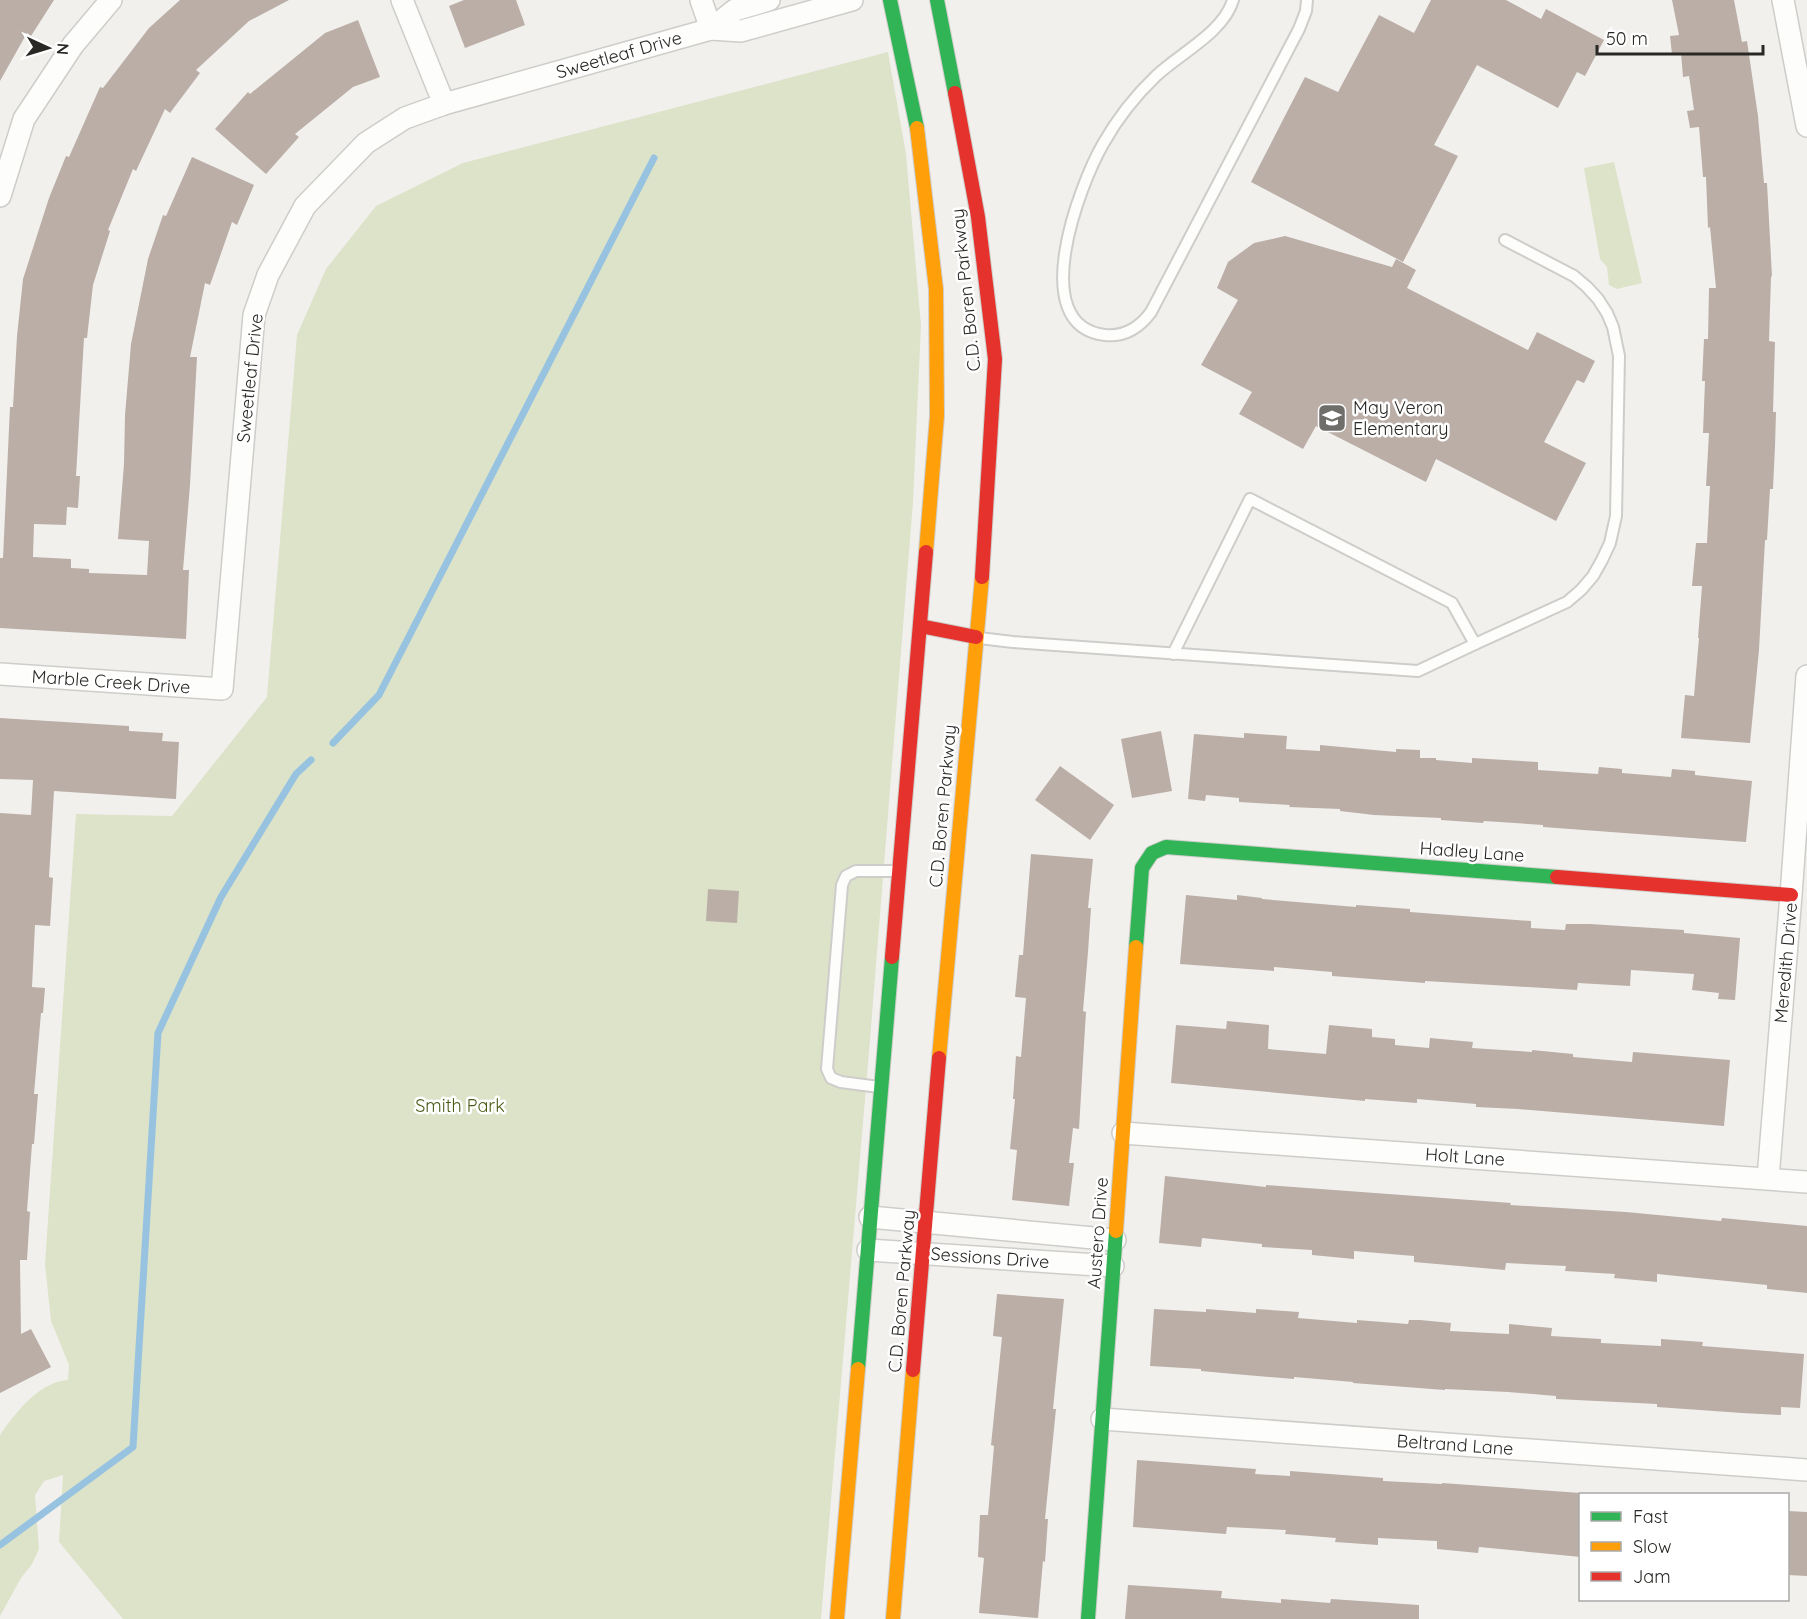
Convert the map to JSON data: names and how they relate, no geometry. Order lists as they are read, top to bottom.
{
  "streets": {
    "street": [
      "Sweetleaf Drive",
      "C.D. Boren Parkway",
      "Marble Creek Drive",
      "Hadley Lane",
      "Meredith Drive",
      "Holt Lane",
      "Austero Drive",
      "Sessions Drive",
      "Beltrand Lane"
    ]
  },
  "crossings": [
    ["Sweetleaf Drive", "Marble Creek Drive"],
    ["C.D. Boren Parkway", "Sessions Drive"],
    ["Hadley Lane", "Meredith Drive"],
    ["Hadley Lane", "Austero Drive"],
    ["Meredith Drive", "Holt Lane"],
    ["Holt Lane", "Austero Drive"],
    ["Austero Drive", "Sessions Drive"],
    ["Austero Drive", "Beltrand Lane"]
  ],
  "parks": ["Smith Park"],
  "places": {
    "school or university": ["May Veron Elementary"]
  },
  "legend": ["Fast", "Slow", "Jam"],
  "scale_bar": "50 m",
  "north": "right"
}
